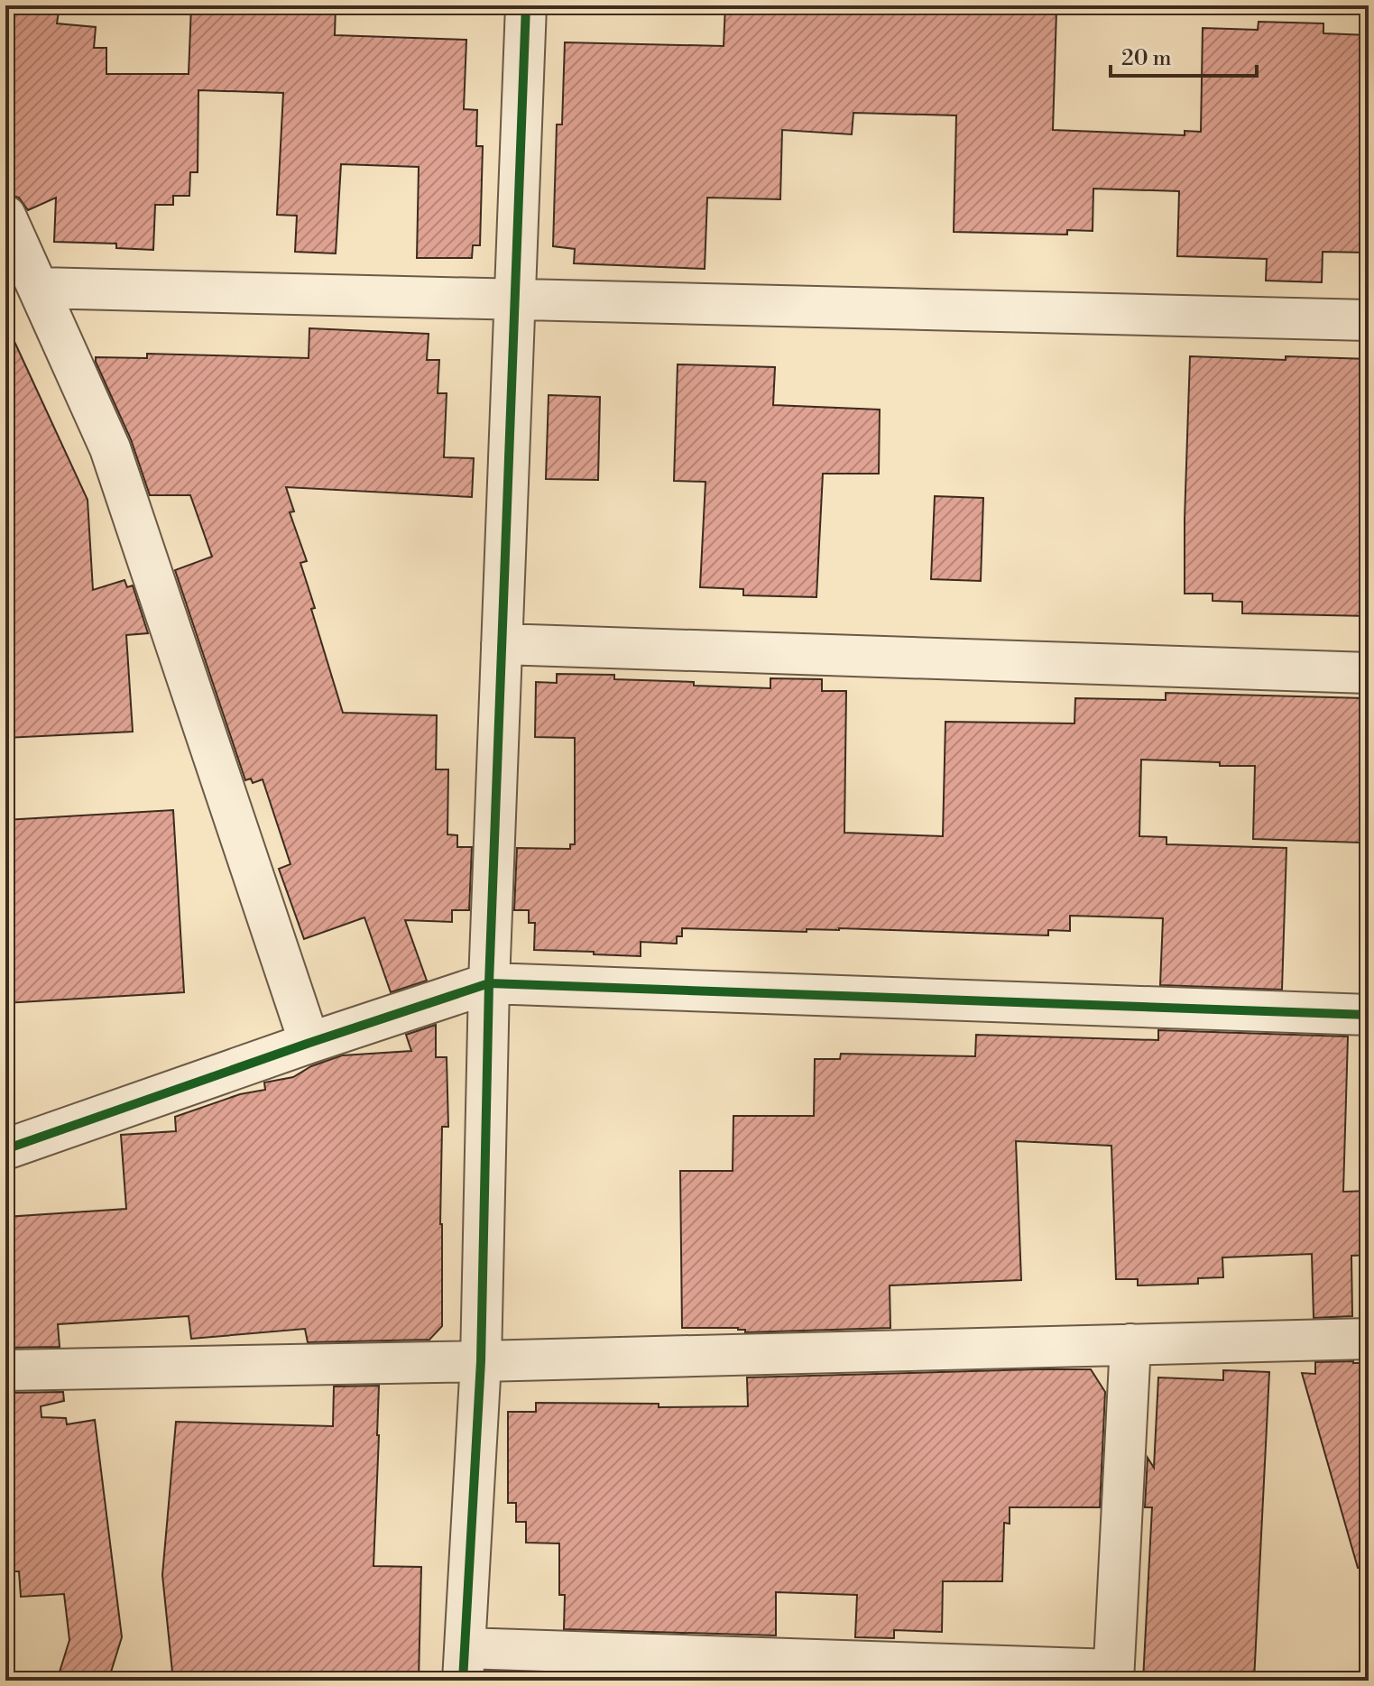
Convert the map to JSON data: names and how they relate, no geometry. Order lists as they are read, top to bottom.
{
  "scale_bar": "20 m"
}
